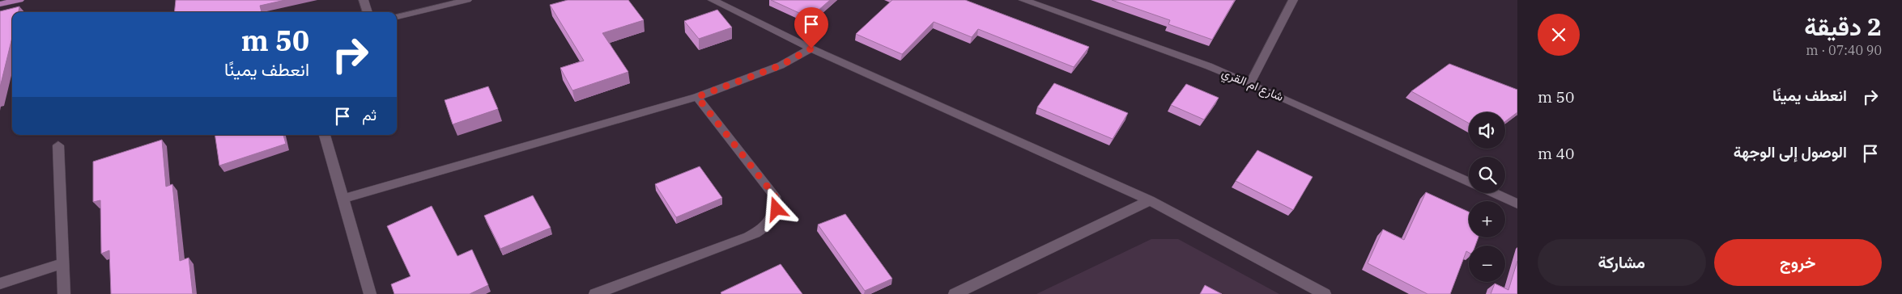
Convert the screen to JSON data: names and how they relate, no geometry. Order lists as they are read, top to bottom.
{
  "streets": {
    "street": ["شارع ام القري"]
  },
  "page": {
    "heading": ["2 دقيقة", "90 m · 07:40"],
    "turn": ["50 m", "انعطف يمينًا"],
    "list": [
      {
        "name": "انعطف يمينًا",
        "value": "50 m"
      },
      {
        "name": "الوصول إلى الوجهة",
        "value": "40 m"
      }
    ],
    "then": "ثم",
    "map_buttons": ["+", "−"],
    "buttons": ["خروج", "مشاركة"]
  }
}
